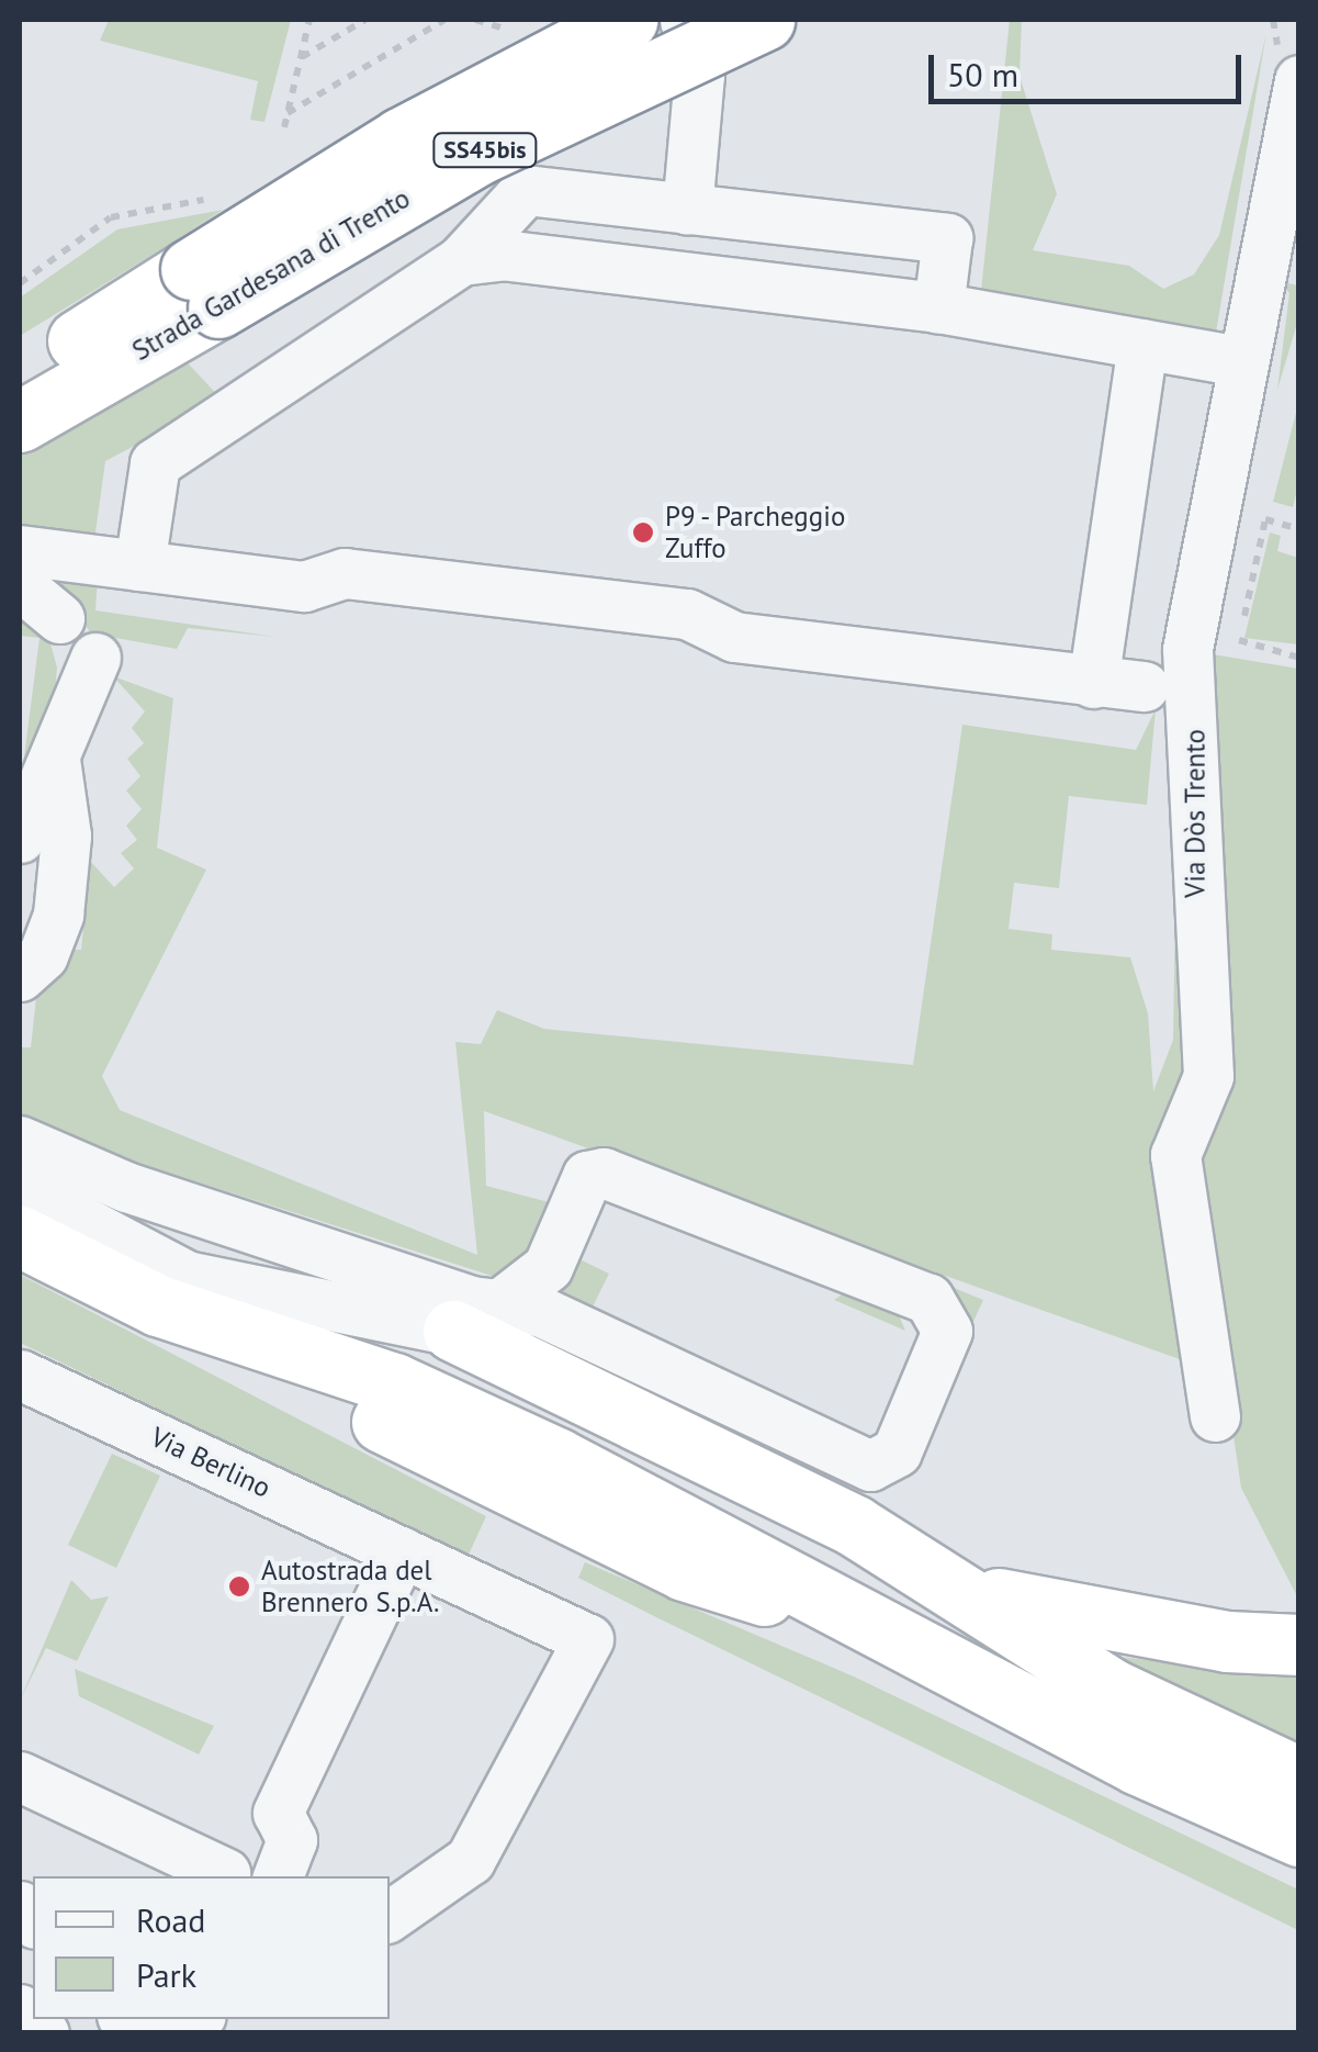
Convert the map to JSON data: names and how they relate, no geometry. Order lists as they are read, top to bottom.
{
  "streets": {
    "highway": ["SS45bis", "Strada Gardesana di Trento"],
    "street": ["Via Dòs Trento", "Via Berlino"]
  },
  "places": ["P9 - Parcheggio Zuffo", "Autostrada del Brennero S.p.A."],
  "legend": ["Road", "Park"],
  "scale_bar": "50 m"
}
